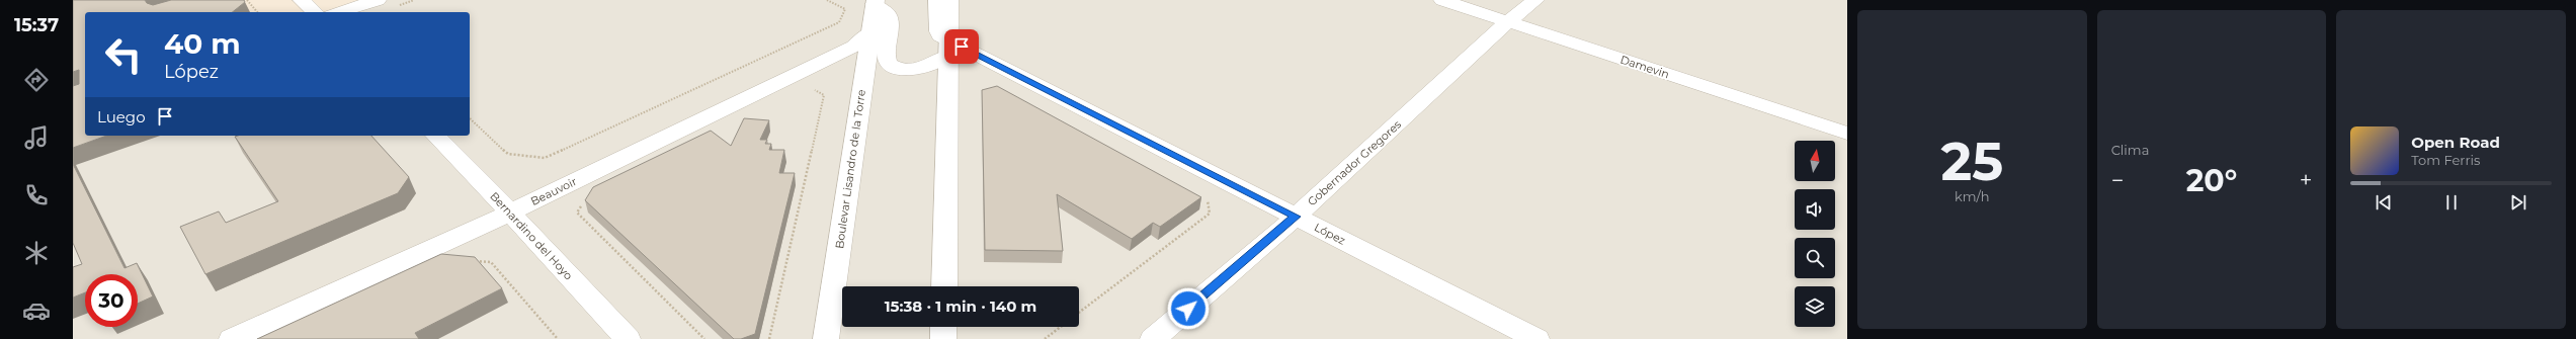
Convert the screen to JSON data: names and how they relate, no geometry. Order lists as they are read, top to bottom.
{
  "streets": {
    "street": [
      "Damevin",
      "Gobernador Gregores",
      "Boulevar Lisandro de la Torre",
      "Beauvoir",
      "López",
      "Bernardino del Hoyo"
    ]
  },
  "crossings": [
    ["Damevin", "Gobernador Gregores"],
    ["Gobernador Gregores", "López"],
    ["Boulevar Lisandro de la Torre", "Beauvoir"],
    ["Beauvoir", "Bernardino del Hoyo"]
  ],
  "north": "top",
  "page": {
    "tabs": "15:37",
    "tile": [
      ["25", "km/h"],
      "Clima"
    ],
    "turn": ["40 m", "López"],
    "then": "Luego",
    "song": ["Open Road", "Tom Ferris"],
    "heat": ["−", "20°", "+"],
    "limit": "30",
    "trip": "15:38 · 1 min · 140 m"
  }
}
